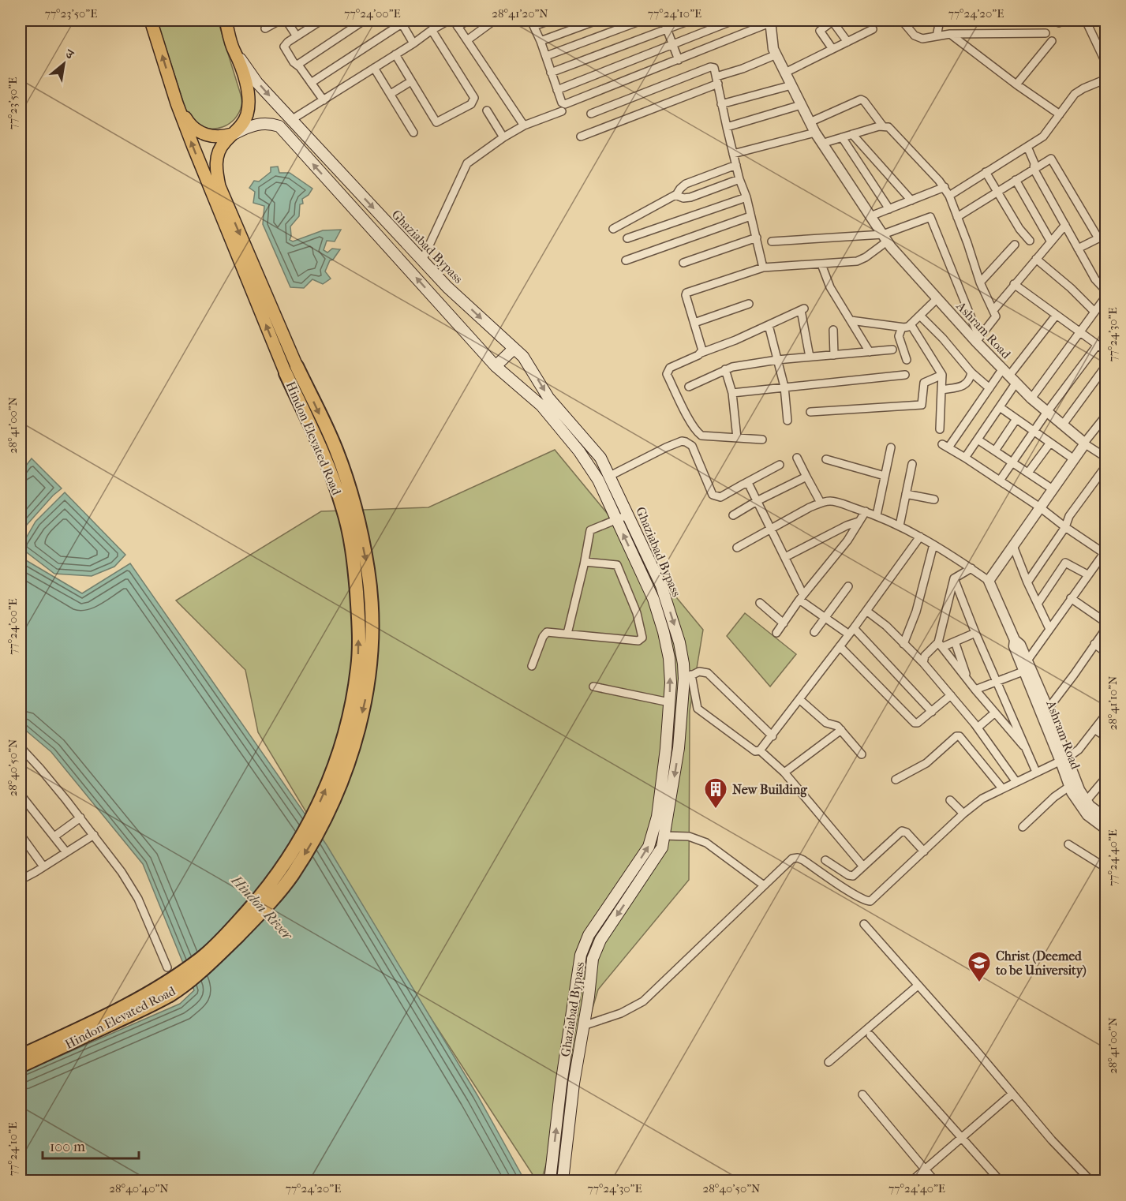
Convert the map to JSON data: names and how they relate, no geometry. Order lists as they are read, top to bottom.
{
  "streets": {
    "highway": ["Hindon Elevated Road"],
    "main road": ["Ghaziabad Bypass"],
    "street": ["Ashram Road"]
  },
  "water": ["Hindon River"],
  "places": {
    "building": ["New Building"],
    "school or university": ["Christ (Deemed to be University)"]
  },
  "scale_bar": "100 m",
  "north": "top right",
  "coordinates": [
    "77°23'50\"E",
    "77°24'00\"E",
    "28°41'20\"N",
    "77°24'10\"E",
    "77°24'20\"E",
    "77°24'30\"E",
    "28°41'00\"N",
    "28°41'10\"N",
    "28°40'50\"N",
    "77°24'40\"E",
    "28°40'40\"N"
  ]
}
